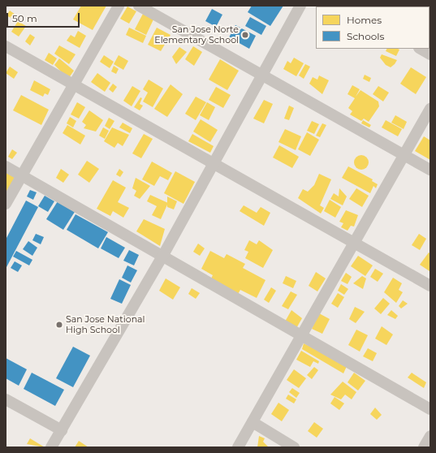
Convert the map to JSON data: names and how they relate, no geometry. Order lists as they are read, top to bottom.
{
  "places": ["San Jose Norte Elementary School", "San Jose National High School"],
  "legend": ["Homes", "Schools"],
  "scale_bar": "50 m"
}
